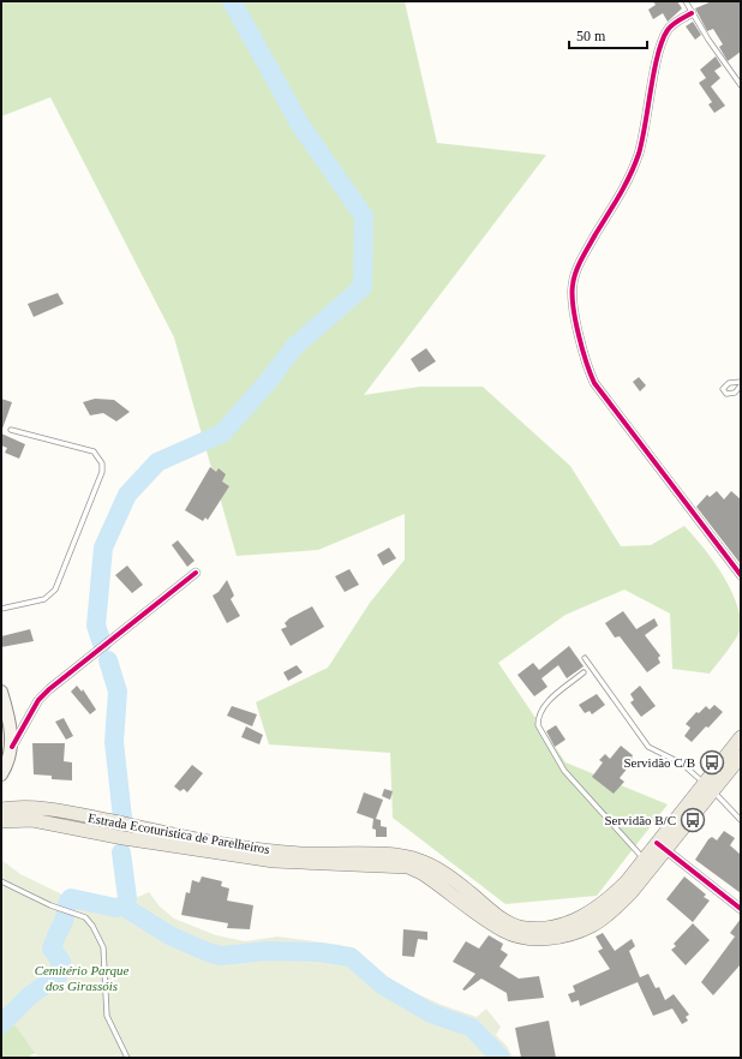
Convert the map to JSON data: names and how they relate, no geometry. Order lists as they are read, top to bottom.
{
  "streets": {
    "main road": ["Estrada Ecoturistica de Parelheiros"]
  },
  "parks": ["Cemitério Parque dos Girassóis"],
  "places": {
    "bus stop": ["Servidão C/B", "Servidão B/C"]
  },
  "scale_bar": "50 m"
}
